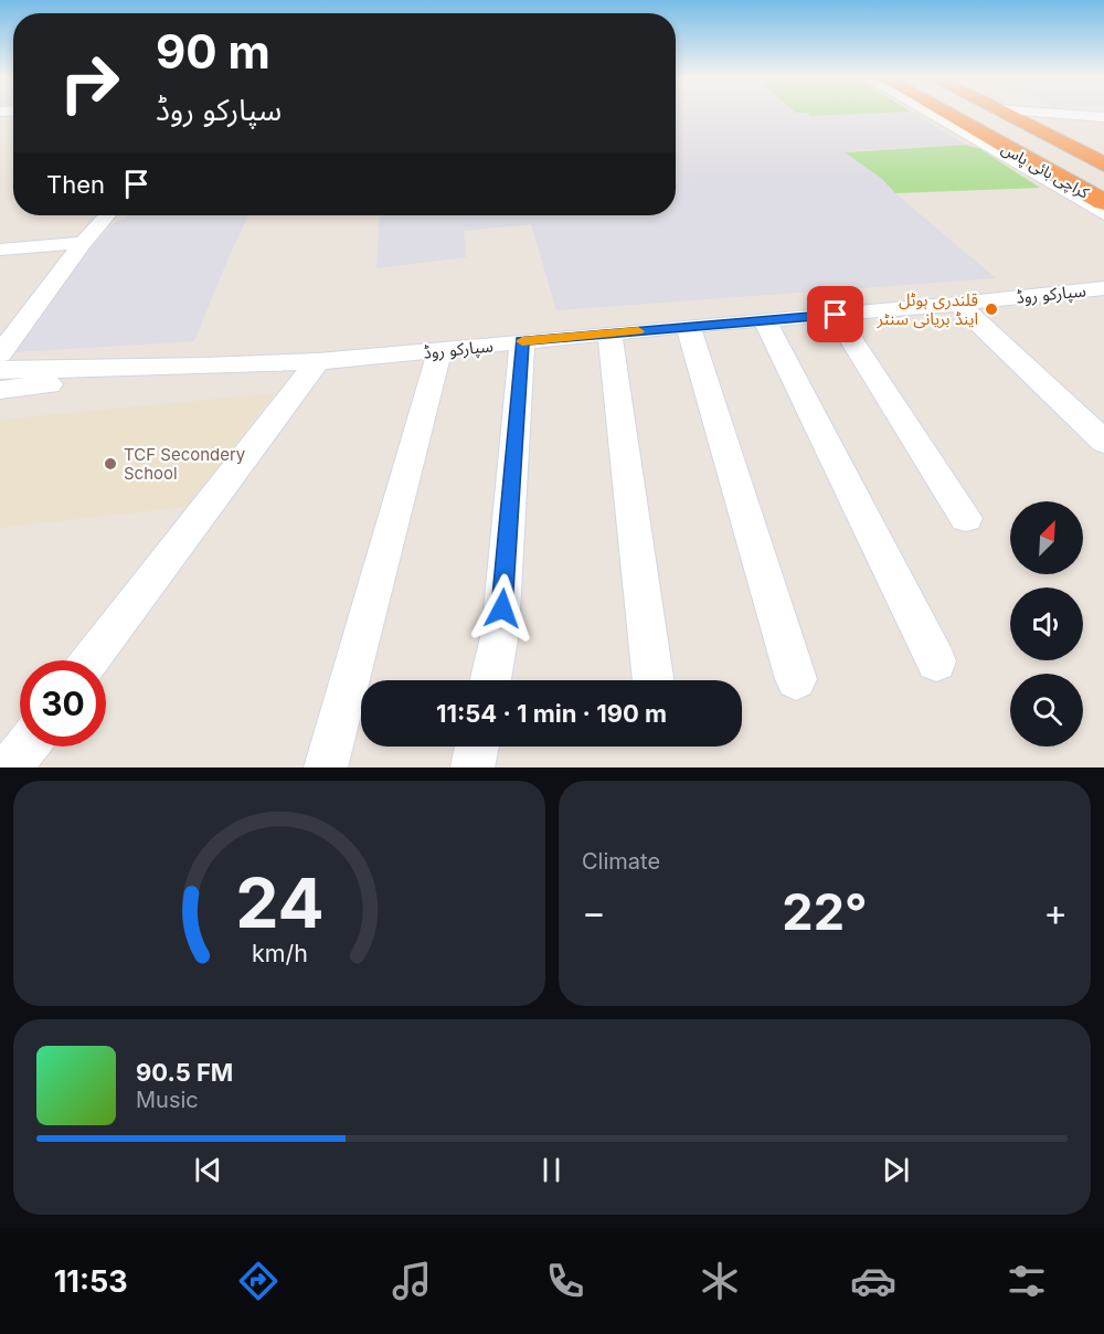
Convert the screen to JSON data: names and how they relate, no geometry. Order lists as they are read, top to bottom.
{
  "streets": {
    "highway": ["کراچی بائی پاس"],
    "street": ["سپارکو روڈ"]
  },
  "places": ["قلندری ہوٹل اینڈ بریانی سنٹر", "TCF Secondery School"],
  "north": "top right",
  "page": {
    "turn": ["90 m", "سپارکو روڈ"],
    "then": "Then",
    "limit": "30",
    "trip": "11:54 · 1 min · 190 m",
    "tile": "Climate",
    "heat": ["−", "22°", "+"],
    "song": ["90.5 FM", "Music"],
    "tabs": "11:53",
    "gauge": ["24", "km/h"]
  }
}
